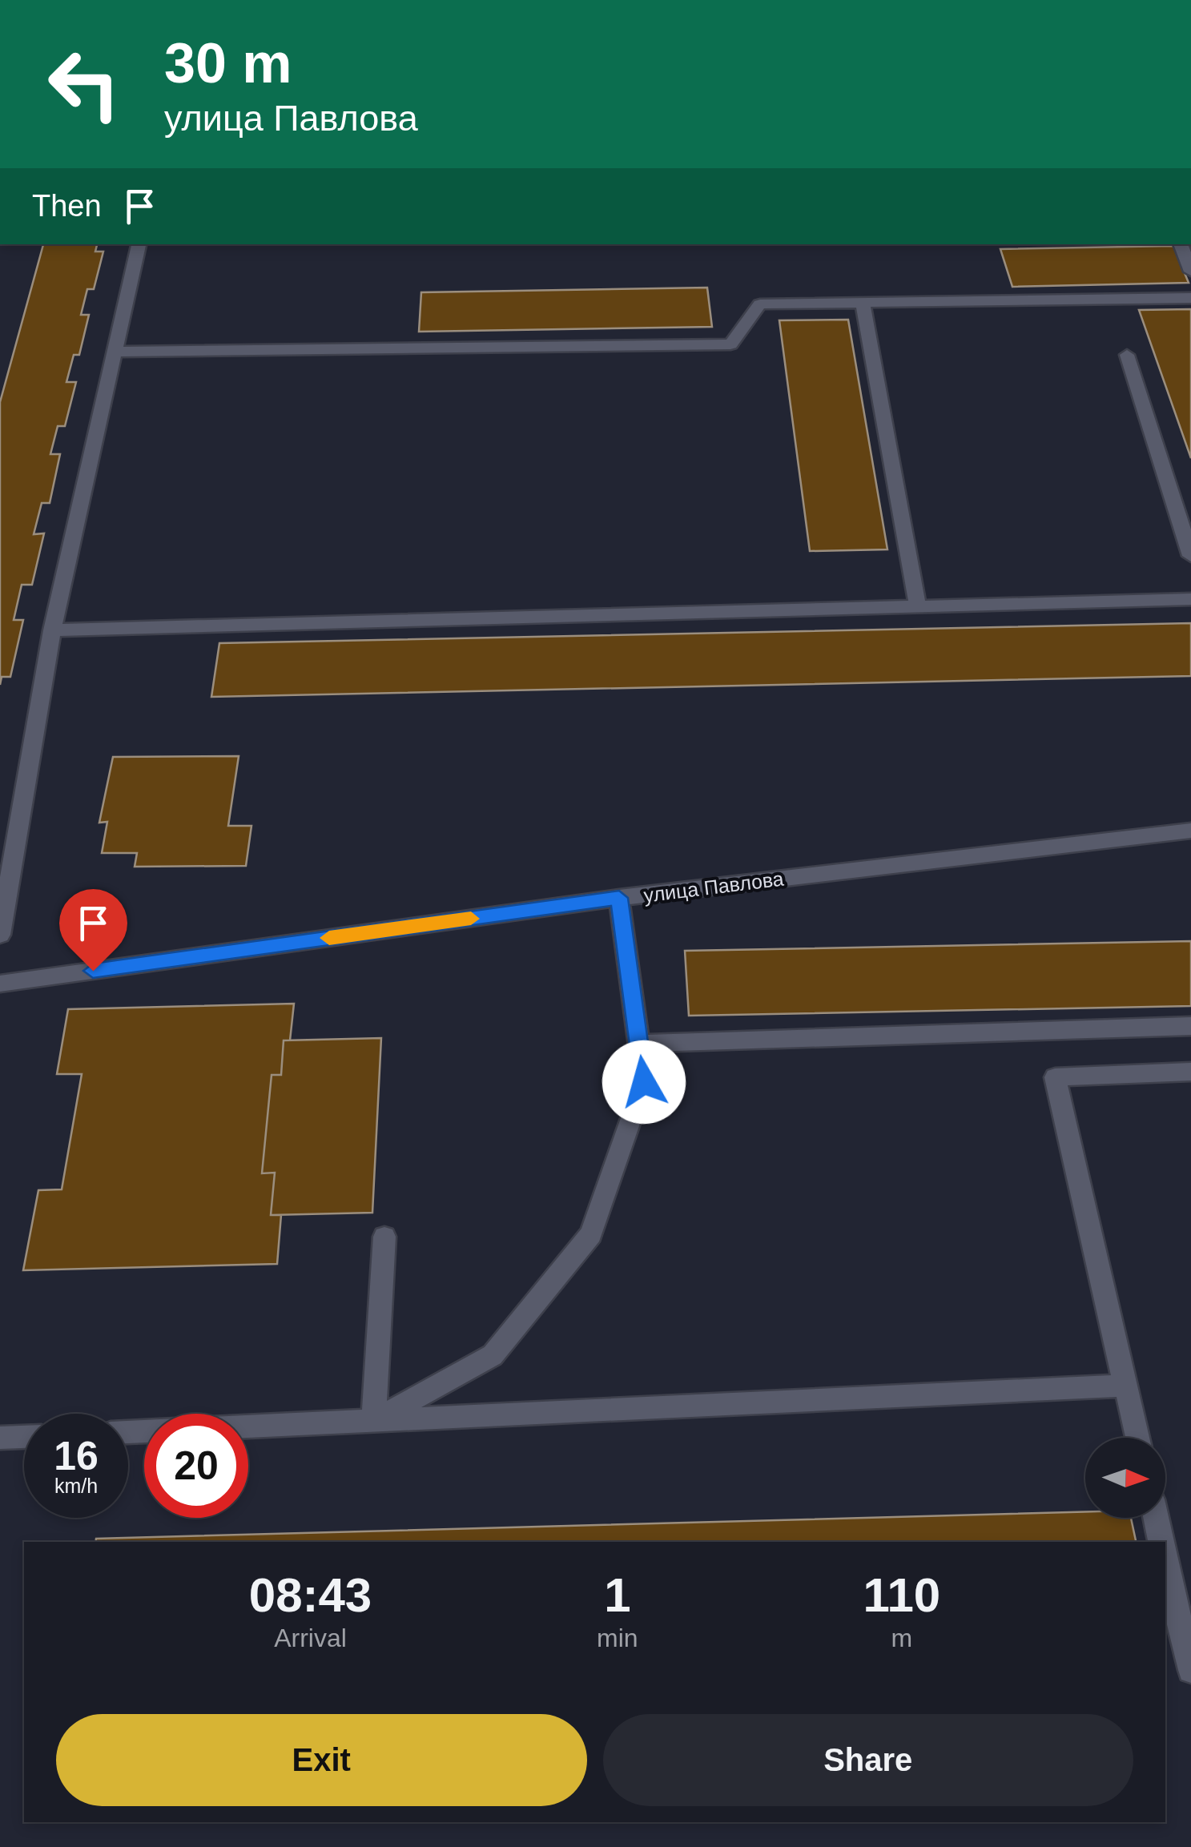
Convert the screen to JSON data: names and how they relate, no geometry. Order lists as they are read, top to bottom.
{
  "streets": {
    "street": ["улица Павлова"]
  },
  "north": "right",
  "page": {
    "turn": ["30 m", "улица Павлова"],
    "then": "Then",
    "speed": "16 km/h",
    "limit": "20",
    "eta": [
      "08:43",
      "Arrival",
      "1",
      "min",
      "110",
      "m"
    ],
    "buttons": ["Exit", "Share"]
  }
}
